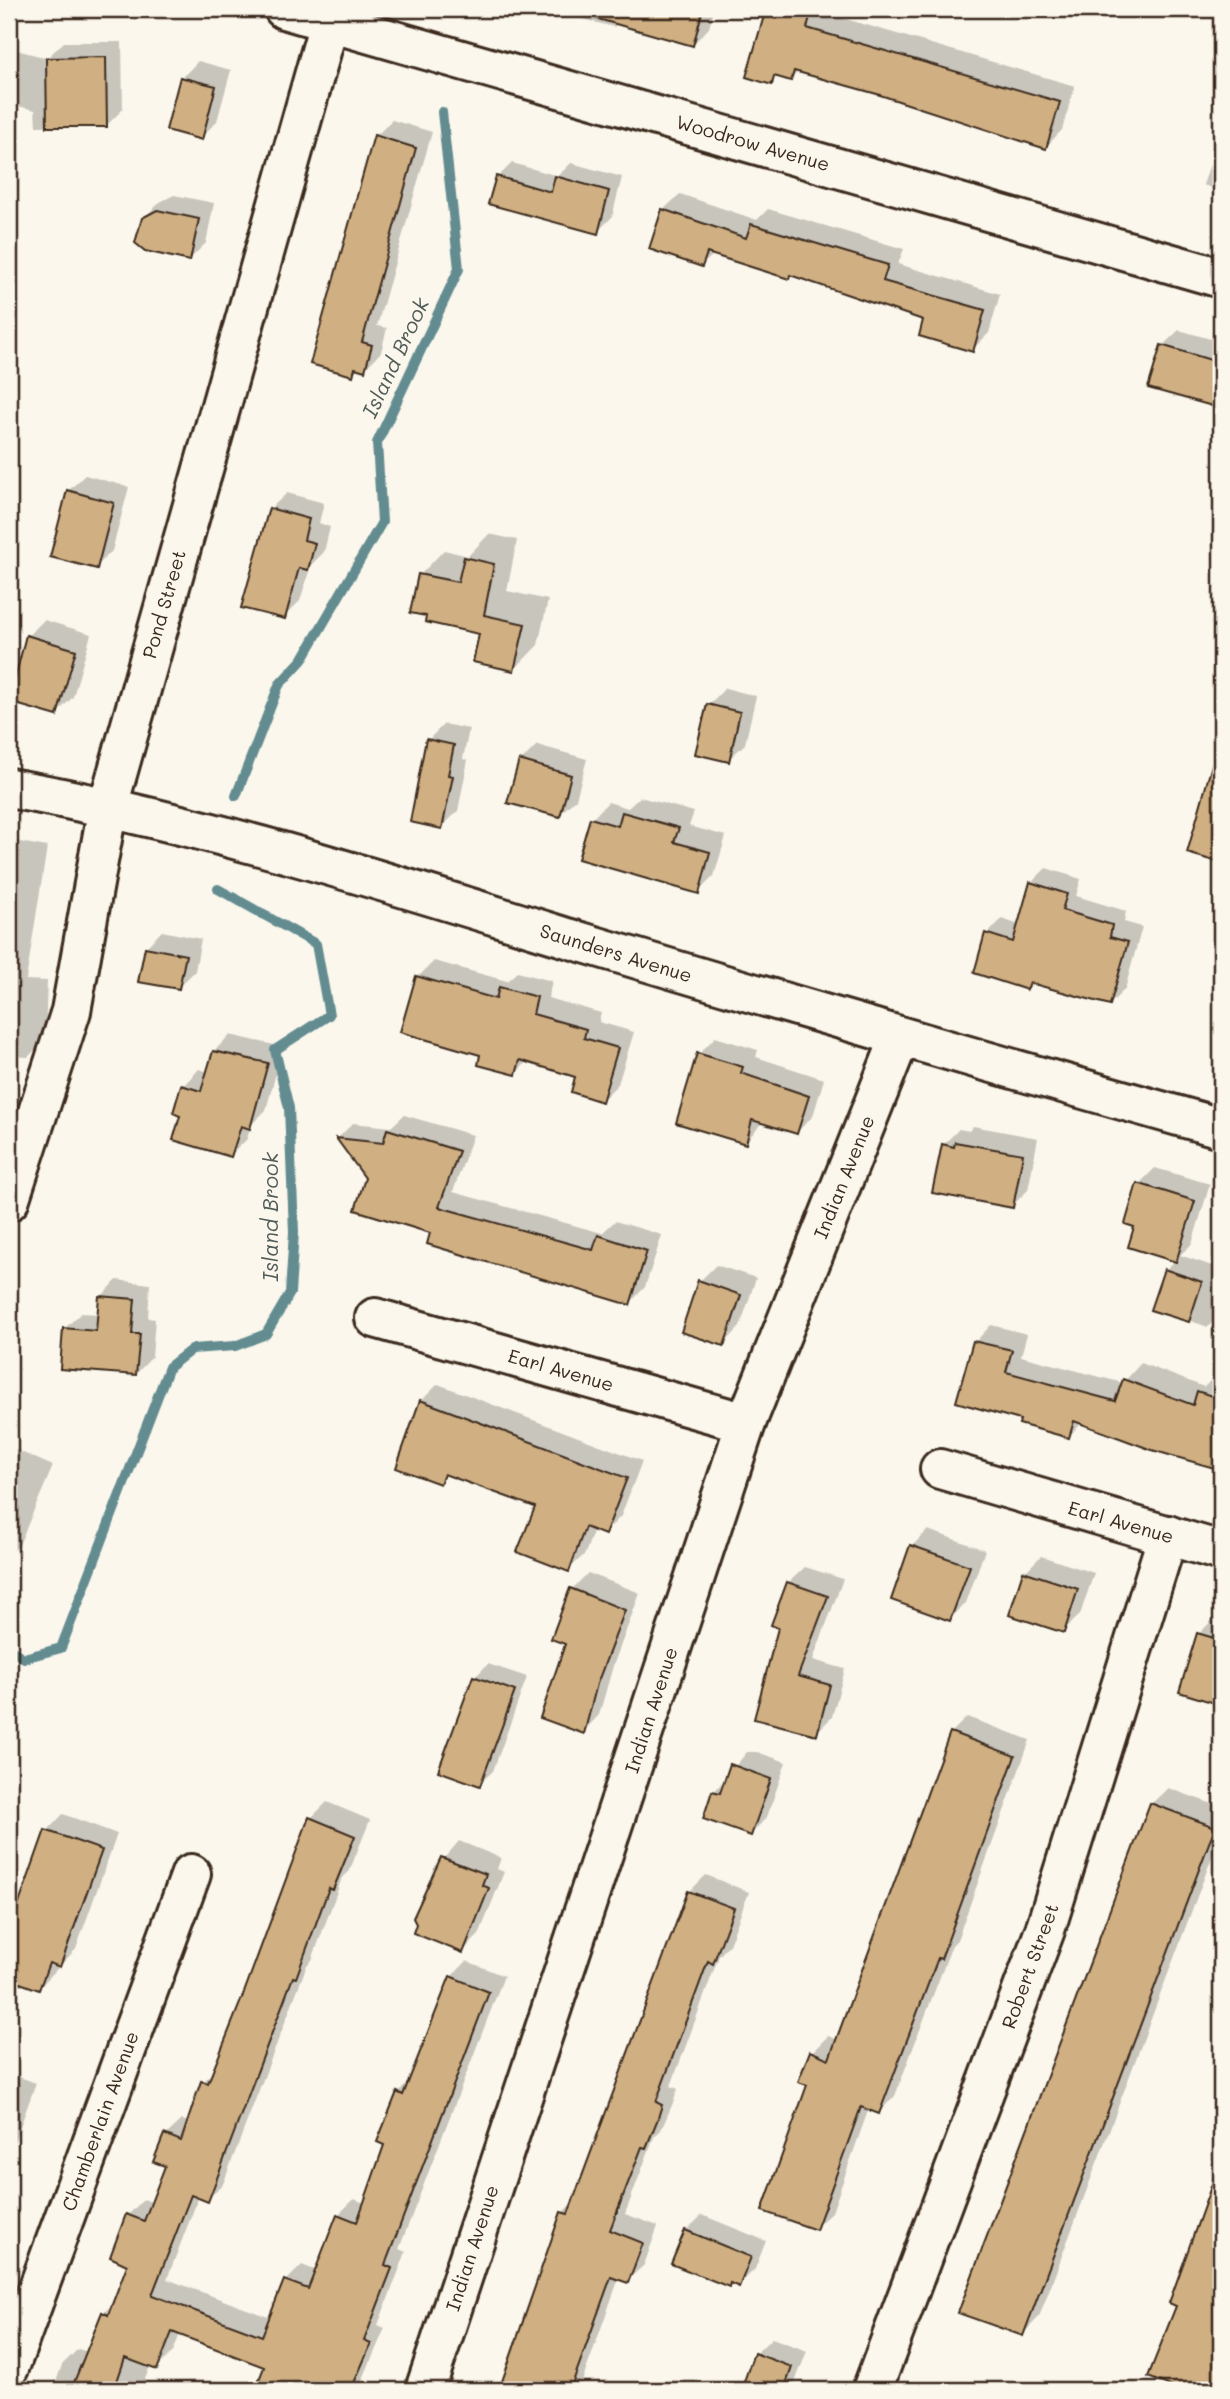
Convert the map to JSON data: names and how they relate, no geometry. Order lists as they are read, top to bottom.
{
  "streets": {
    "street": [
      "Woodrow Avenue",
      "Pond Street",
      "Saunders Avenue",
      "Indian Avenue",
      "Earl Avenue",
      "Robert Street",
      "Chamberlain Avenue"
    ]
  },
  "crossings": [
    ["Woodrow Avenue", "Pond Street"],
    ["Pond Street", "Saunders Avenue"],
    ["Saunders Avenue", "Indian Avenue"],
    ["Indian Avenue", "Earl Avenue"],
    ["Earl Avenue", "Robert Street"]
  ],
  "water": ["Island Brook"]
}
